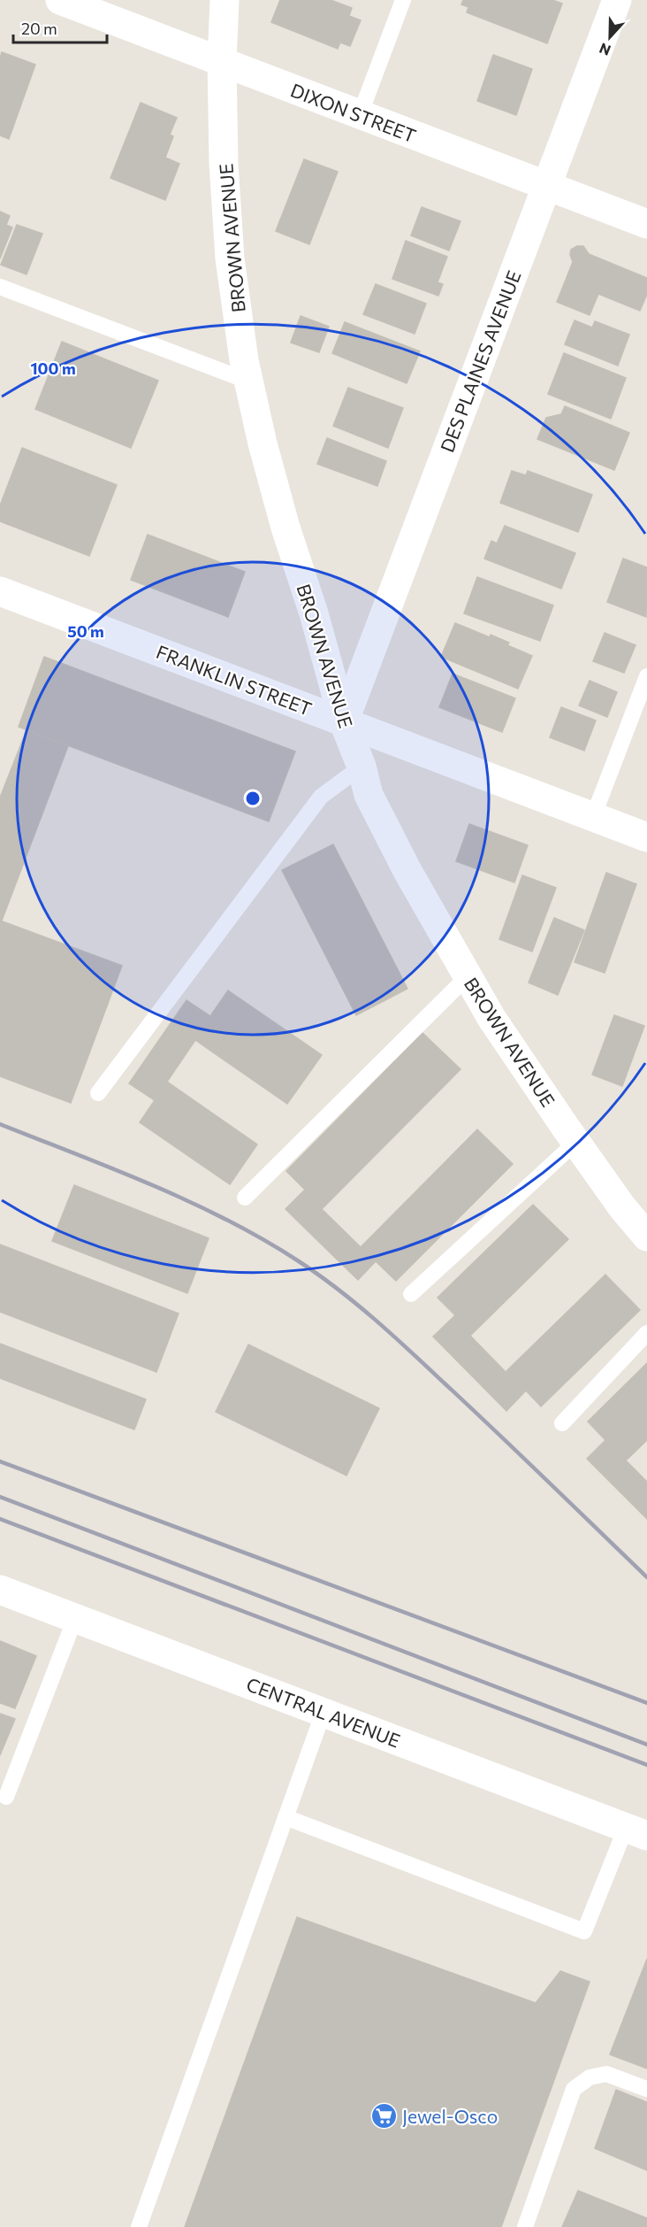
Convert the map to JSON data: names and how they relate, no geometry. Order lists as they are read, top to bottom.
{
  "streets": {
    "street": [
      "DIXON STREET",
      "BROWN AVENUE",
      "DES PLAINES AVENUE",
      "FRANKLIN STREET",
      "CENTRAL AVENUE"
    ]
  },
  "crossings": [
    ["DIXON STREET", "BROWN AVENUE"],
    ["DIXON STREET", "DES PLAINES AVENUE"],
    ["BROWN AVENUE", "DES PLAINES AVENUE"],
    ["BROWN AVENUE", "FRANKLIN STREET"],
    ["DES PLAINES AVENUE", "FRANKLIN STREET"]
  ],
  "places": {
    "supermarket": ["Jewel-Osco"]
  },
  "scale_bar": "20 m",
  "north": "bottom",
  "rings": ["100 m", "50 m"]
}
